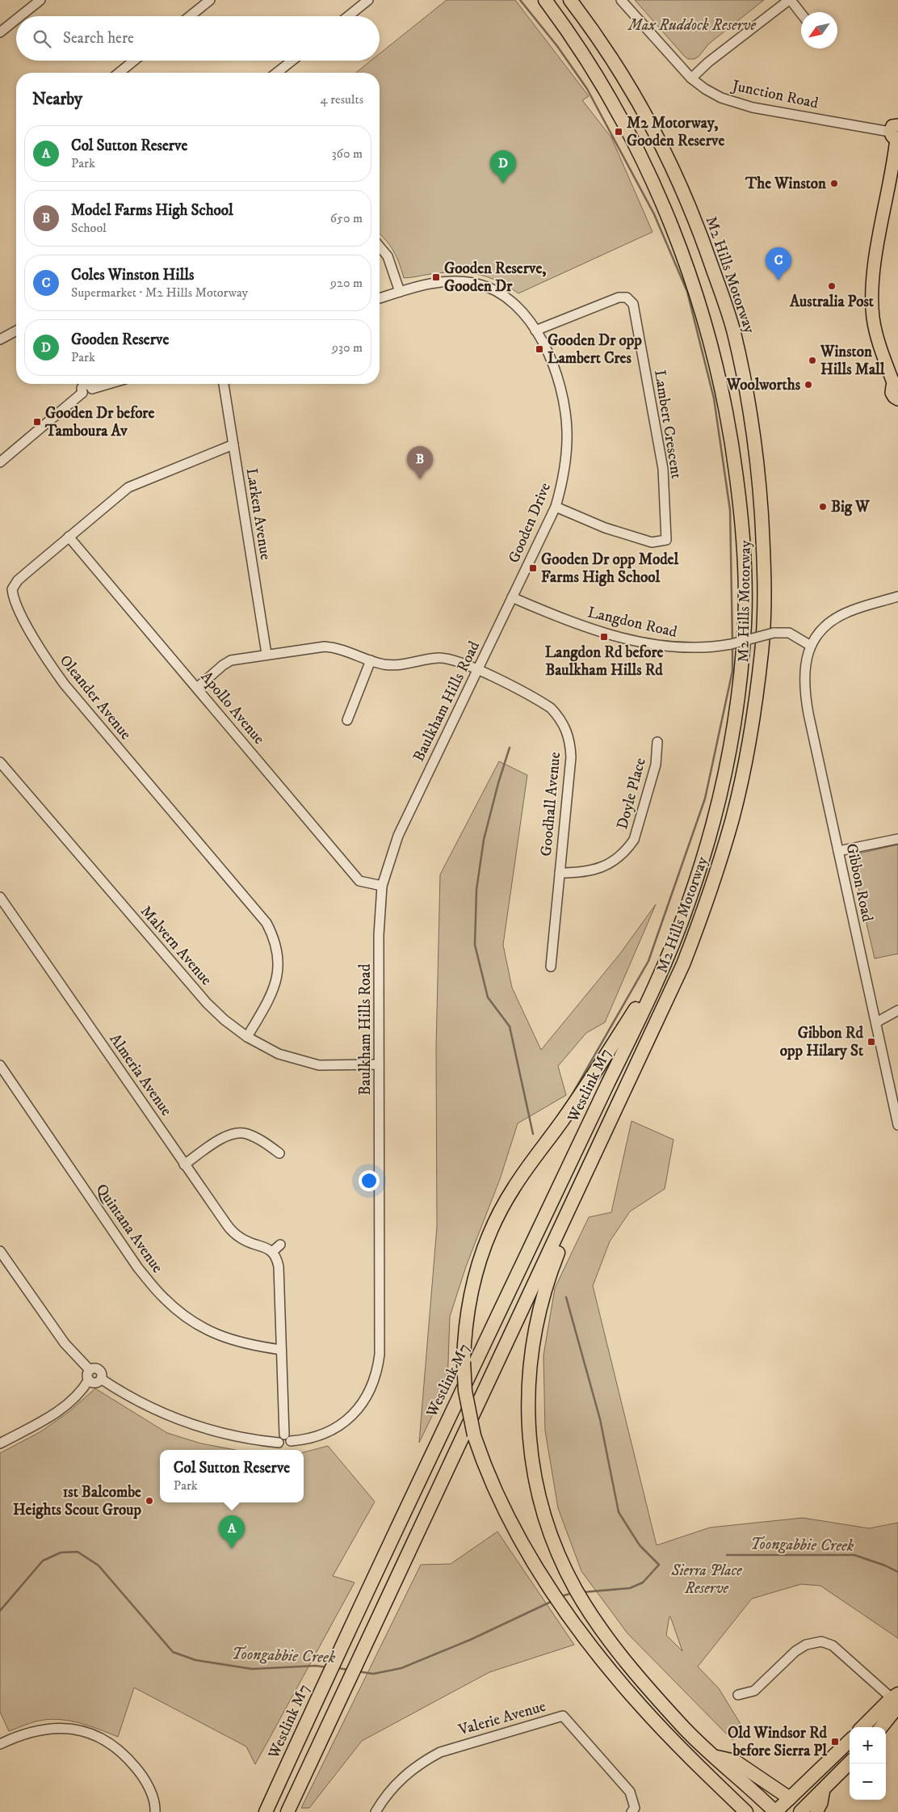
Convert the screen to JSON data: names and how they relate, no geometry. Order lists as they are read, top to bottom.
{
  "streets": {
    "highway": ["M2 Hills Motorway", "Westlink M7"],
    "street": [
      "Junction Road",
      "Lambert Crescent",
      "Larken Avenue",
      "Gooden Drive",
      "Langdon Road",
      "Oleander Avenue",
      "Baulkham Hills Road",
      "Apollo Avenue",
      "Doyle Place",
      "Goodhall Avenue",
      "Gibbon Road",
      "Malvern Avenue",
      "Almeria Avenue",
      "Quintana Avenue",
      "Valerie Avenue"
    ]
  },
  "crossings": [
    ["M2 Hills Motorway", "Westlink M7"],
    ["Lambert Crescent", "Gooden Drive"],
    ["Larken Avenue", "Oleander Avenue"],
    ["Larken Avenue", "Goodhall Avenue"],
    ["Gooden Drive", "Langdon Road"],
    ["Gooden Drive", "Baulkham Hills Road"],
    ["Langdon Road", "Baulkham Hills Road"],
    ["Langdon Road", "Gibbon Road"],
    ["Oleander Avenue", "Apollo Avenue"],
    ["Oleander Avenue", "Malvern Avenue"],
    ["Baulkham Hills Road", "Apollo Avenue"],
    ["Baulkham Hills Road", "Goodhall Avenue"],
    ["Baulkham Hills Road", "Malvern Avenue"],
    ["Apollo Avenue", "Goodhall Avenue"],
    ["Doyle Place", "Goodhall Avenue"]
  ],
  "water": ["Toongabbie Creek"],
  "parks": ["Max Ruddock Reserve", "Sierra Place Reserve"],
  "places": {
    "transit": [
      "M2 Motorway, Gooden Reserve",
      "Gooden Reserve, Gooden Dr",
      "Gooden Dr opp Lambert Cres",
      "Gooden Dr before Tamboura Av",
      "Gooden Dr opp Model Farms High School",
      "Langdon Rd before Baulkham Hills Rd",
      "Gibbon Rd opp Hilary St",
      "Old Windsor Rd before Sierra Pl"
    ],
    "other": [
      "The Winston",
      "Australia Post",
      "Winston Hills Mall",
      "Woolworths",
      "Big W",
      "1st Balcombe Heights Scout Group"
    ]
  },
  "north": "bottom left",
  "page": {
    "search": "Search here",
    "heading": ["Nearby", "4 results"],
    "list": [
      {
        "mark": "A",
        "name": "Col Sutton Reserve",
        "note": "Park",
        "value": "360 m"
      },
      {
        "mark": "B",
        "name": "Model Farms High School",
        "note": "School",
        "value": "650 m"
      },
      {
        "mark": "C",
        "name": "Coles Winston Hills",
        "note": "Supermarket · M2 Hills Motorway",
        "value": "920 m"
      },
      {
        "mark": "D",
        "name": "Gooden Reserve",
        "note": "Park",
        "value": "930 m"
      }
    ],
    "pins": [
      "D",
      "C",
      "B",
      "A"
    ],
    "popup": ["Col Sutton Reserve", "Park"],
    "map_buttons": ["+", "−"]
  }
}
